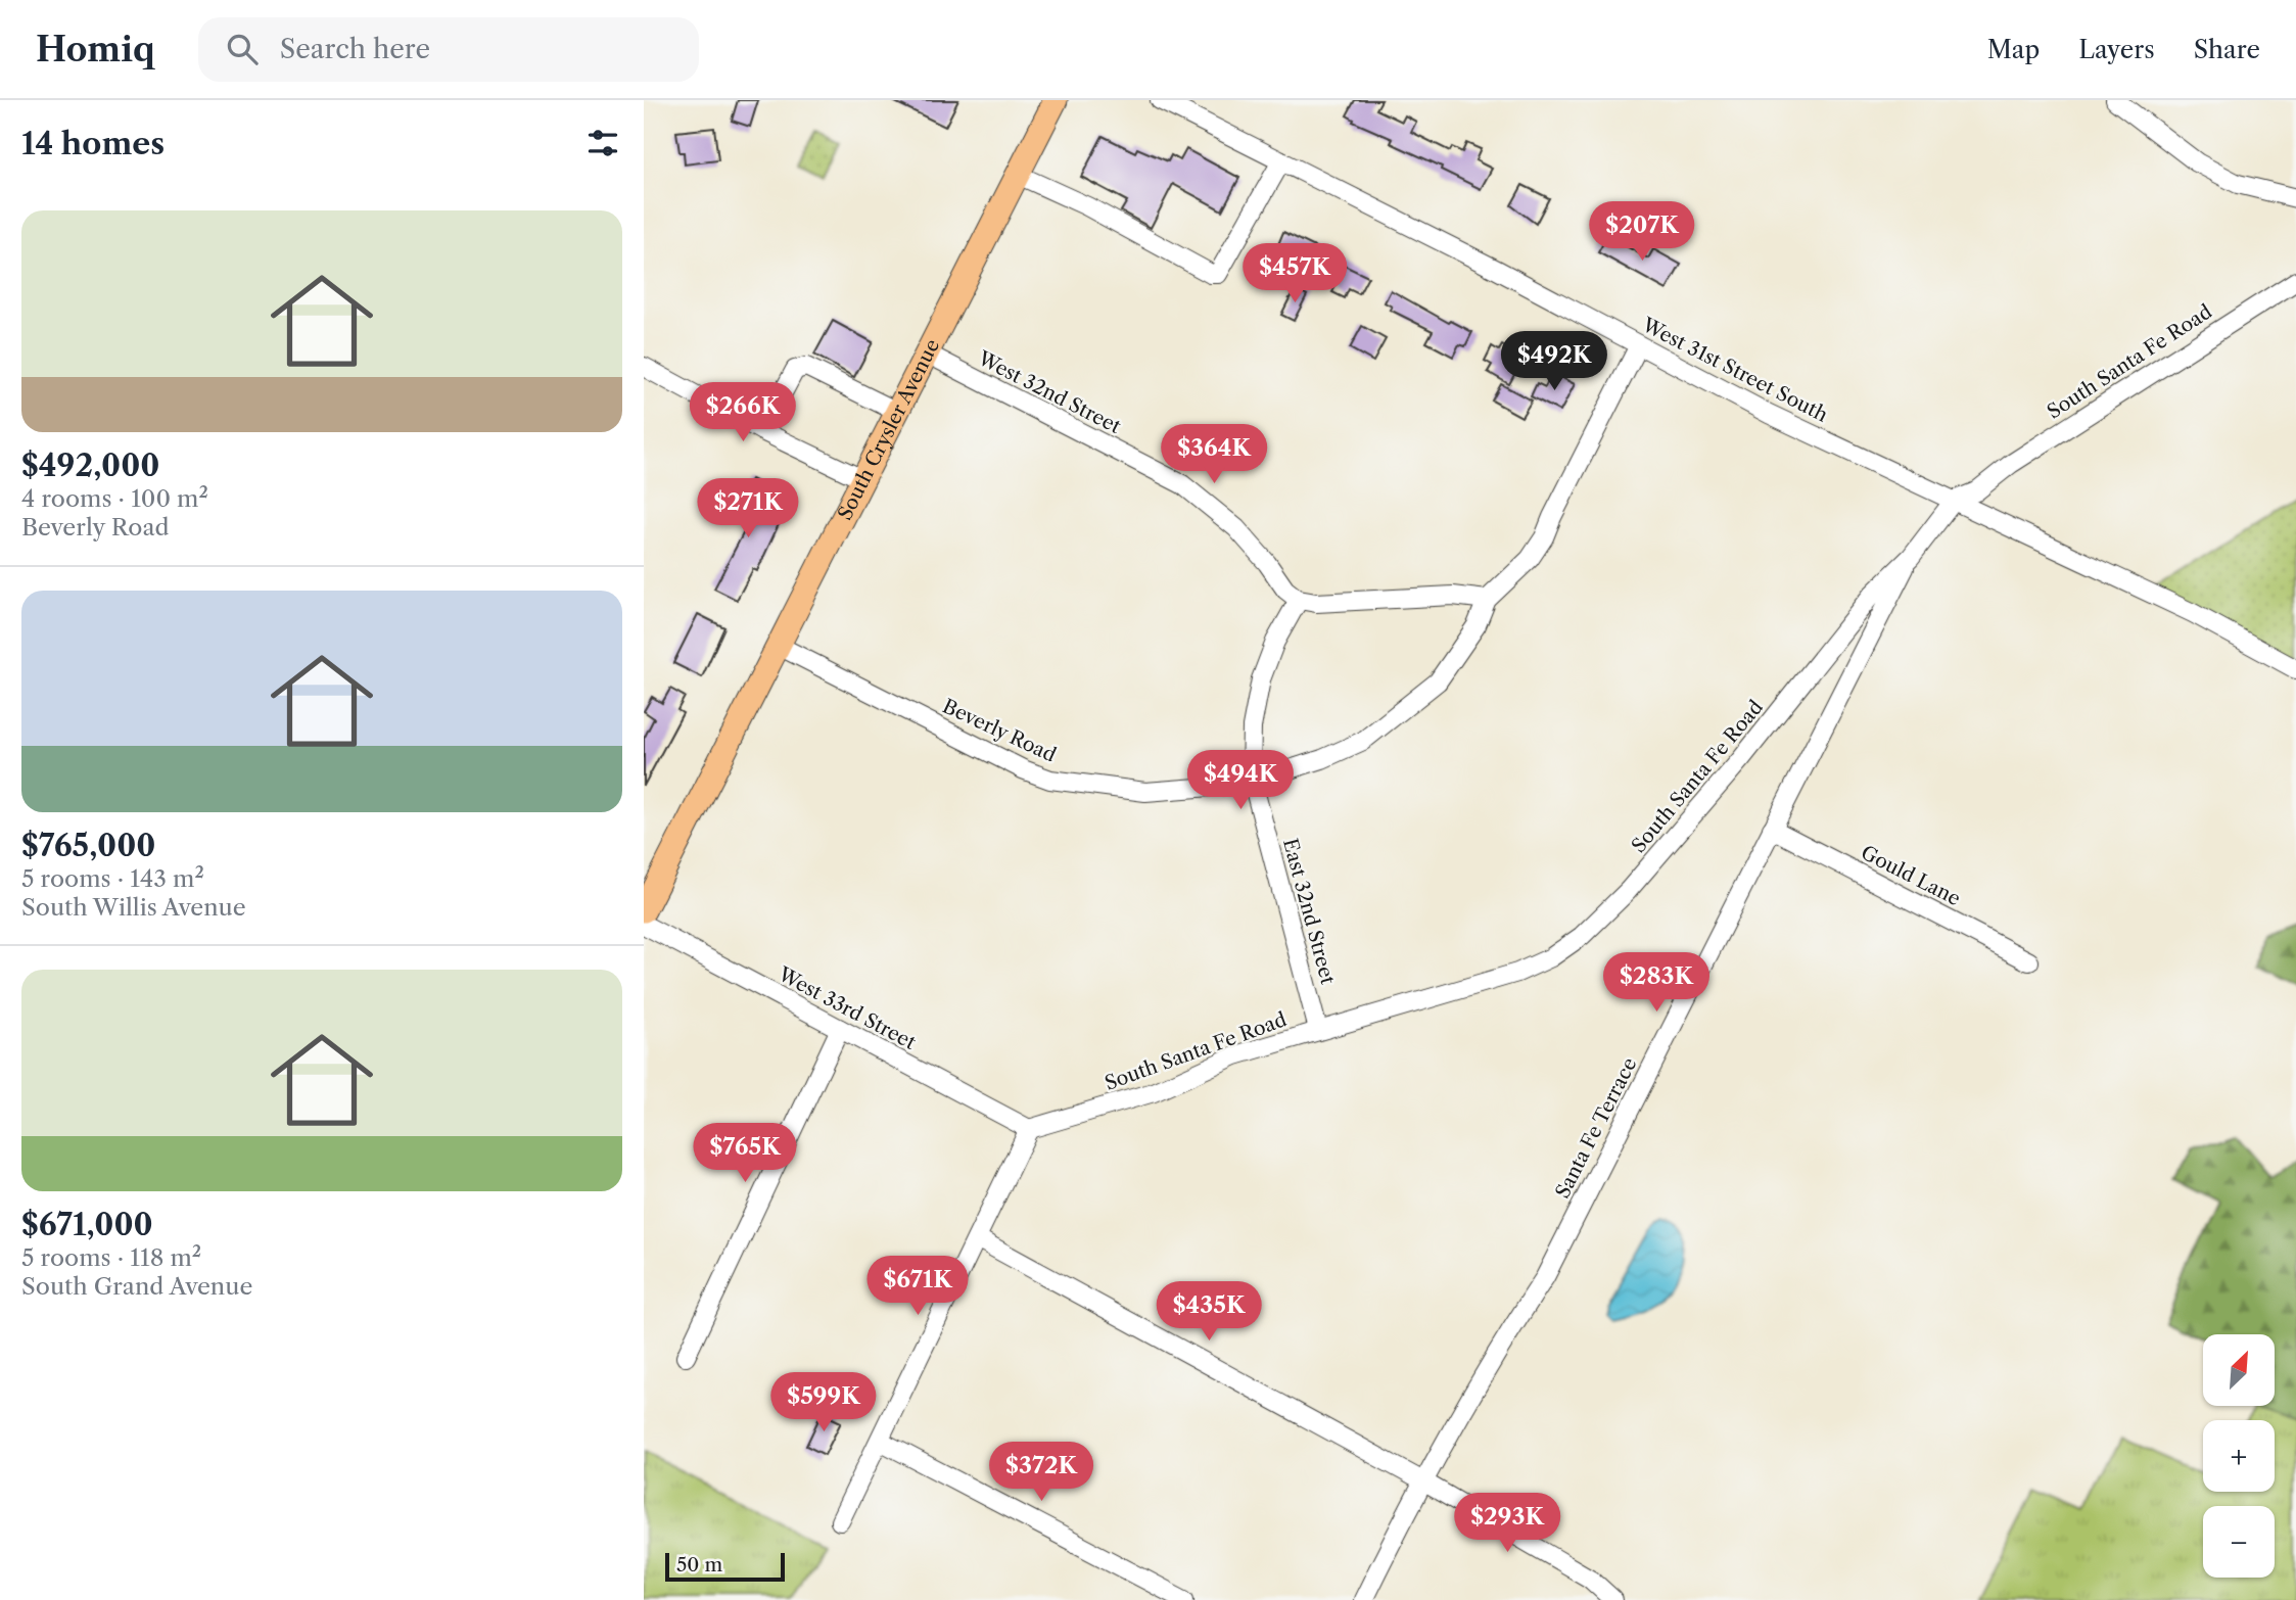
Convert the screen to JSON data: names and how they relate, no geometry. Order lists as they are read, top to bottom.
{
  "streets": {
    "main road": ["South Crysler Avenue"],
    "street": [
      "South Santa Fe Road",
      "West 31st Street South",
      "West 32nd Street",
      "Beverly Road",
      "Gould Lane",
      "East 32nd Street",
      "West 33rd Street",
      "Santa Fe Terrace"
    ]
  },
  "crossings": [
    ["South Santa Fe Road", "West 31st Street South"],
    ["South Santa Fe Road", "East 32nd Street"],
    ["South Santa Fe Road", "West 33rd Street"],
    ["South Santa Fe Road", "Santa Fe Terrace"],
    ["West 31st Street South", "Beverly Road"],
    ["West 32nd Street", "South Crysler Avenue"],
    ["West 32nd Street", "East 32nd Street"],
    ["South Crysler Avenue", "Beverly Road"],
    ["Beverly Road", "East 32nd Street"],
    ["Gould Lane", "Santa Fe Terrace"]
  ],
  "scale_bar": "50 m",
  "north": "top right",
  "page": {
    "header": "Homiq",
    "search": "Search here",
    "nav": ["Map", "Layers", "Share"],
    "heading": "14 homes",
    "list": [
      {
        "name": "$492,000",
        "note": "4 rooms · 100 m² · Beverly Road"
      },
      {
        "name": "$765,000",
        "note": "5 rooms · 143 m² · South Willis Avenue"
      },
      {
        "name": "$671,000",
        "note": "5 rooms · 118 m² · South Grand Avenue"
      }
    ],
    "price": [
      "$207K",
      "$457K",
      "$492K",
      "$266K",
      "$364K",
      "$271K",
      "$494K",
      "$283K",
      "$765K",
      "$671K",
      "$435K",
      "$599K",
      "$372K",
      "$293K"
    ],
    "map_buttons": ["+", "−"],
    "scale": "50 m"
  }
}
